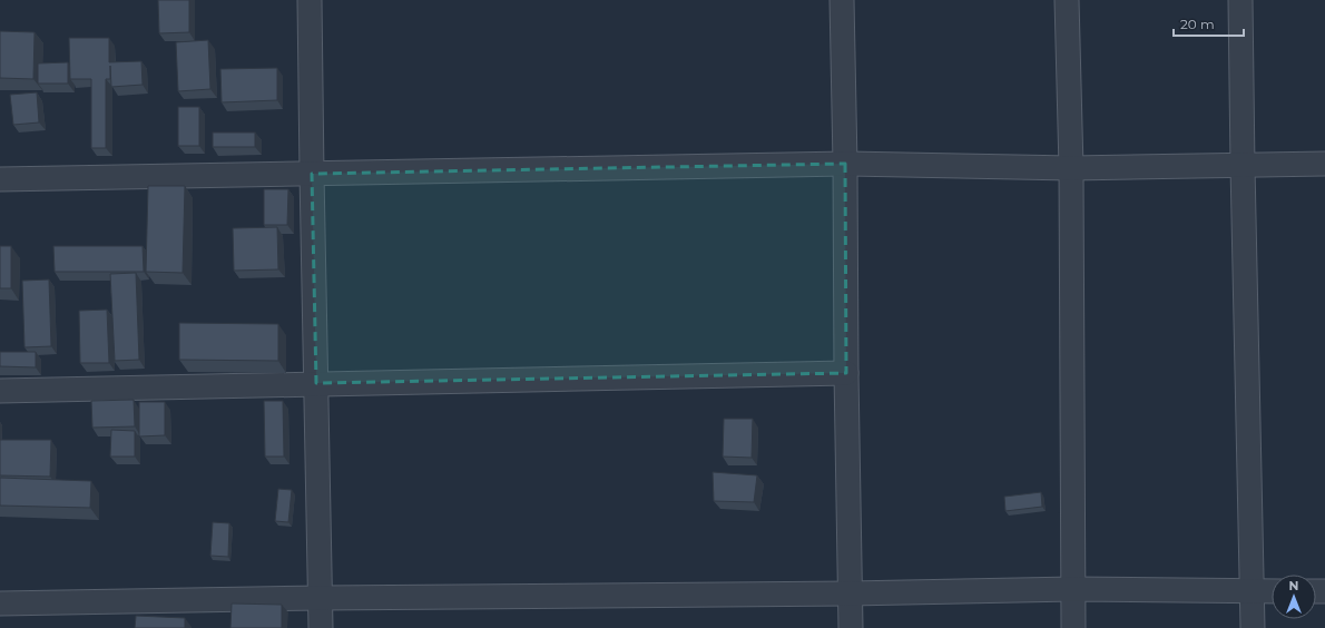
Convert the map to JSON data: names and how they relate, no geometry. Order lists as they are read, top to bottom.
{
  "scale_bar": "20 m",
  "north": "top"
}
